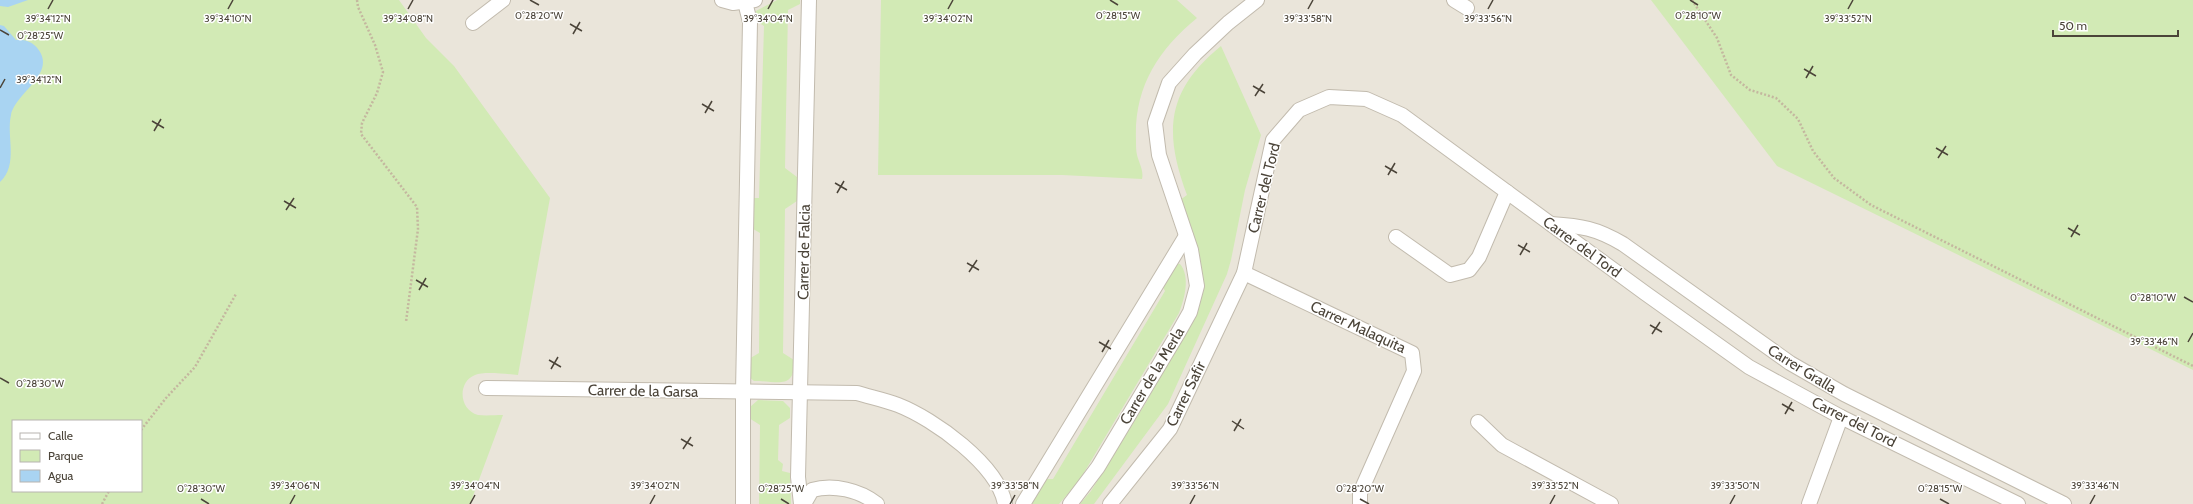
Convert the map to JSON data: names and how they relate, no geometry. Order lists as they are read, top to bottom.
{
  "streets": {
    "street": [
      "Carrer del Tord",
      "Carrer de Falcia",
      "Carrer Malaquita",
      "Carrer Gralla",
      "Carrer de la Merla",
      "Carrer de la Garsa",
      "Carrer Safir"
    ]
  },
  "crossings": [
    ["Carrer del Tord", "Carrer Malaquita"],
    ["Carrer del Tord", "Carrer Gralla"],
    ["Carrer del Tord", "Carrer Safir"],
    ["Carrer de Falcia", "Carrer de la Garsa"],
    ["Carrer Malaquita", "Carrer Safir"]
  ],
  "legend": ["Calle", "Parque", "Agua"],
  "scale_bar": "50 m",
  "coordinates": [
    "0°28'15\"W",
    "0°28'20\"W",
    "0°28'10\"W",
    "39°34'02\"N",
    "39°33'58\"N",
    "39°33'56\"N",
    "39°34'12\"N",
    "39°34'10\"N",
    "39°34'08\"N",
    "39°34'04\"N",
    "39°33'52\"N",
    "0°28'25\"W",
    "39°33'46\"N",
    "0°28'30\"W",
    "39°34'06\"N",
    "39°33'50\"N"
  ]
}
